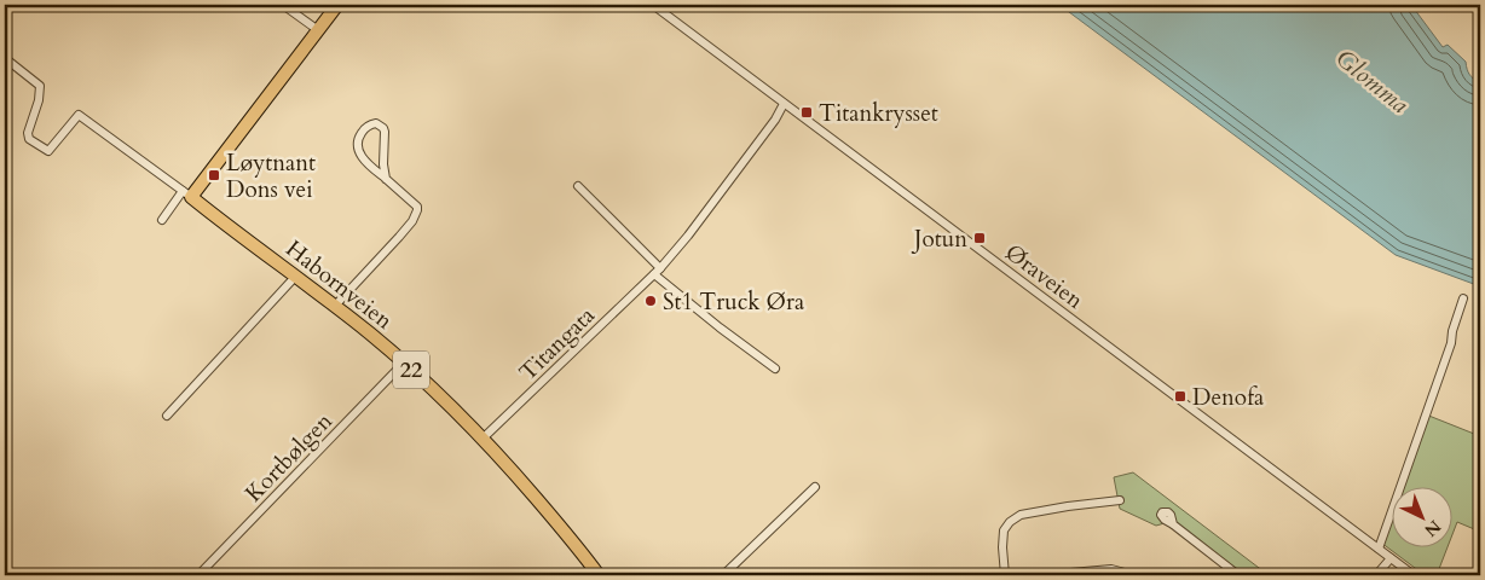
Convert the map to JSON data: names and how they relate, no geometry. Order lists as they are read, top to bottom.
{
  "streets": {
    "highway": ["Habornveien", "22"],
    "street": ["Øraveien", "Titangata", "Kortbølgen"]
  },
  "crossings": [
    ["Øraveien", "Titangata"],
    ["Habornveien", "Titangata"],
    ["Habornveien", "Kortbølgen"]
  ],
  "water": ["Glomma"],
  "places": {
    "transit": [
      "Titankrysset",
      "Løytnant Dons vei",
      "Jotun",
      "Denofa"
    ],
    "other": ["St1 Truck Øra"]
  },
  "north": "bottom right"
}
